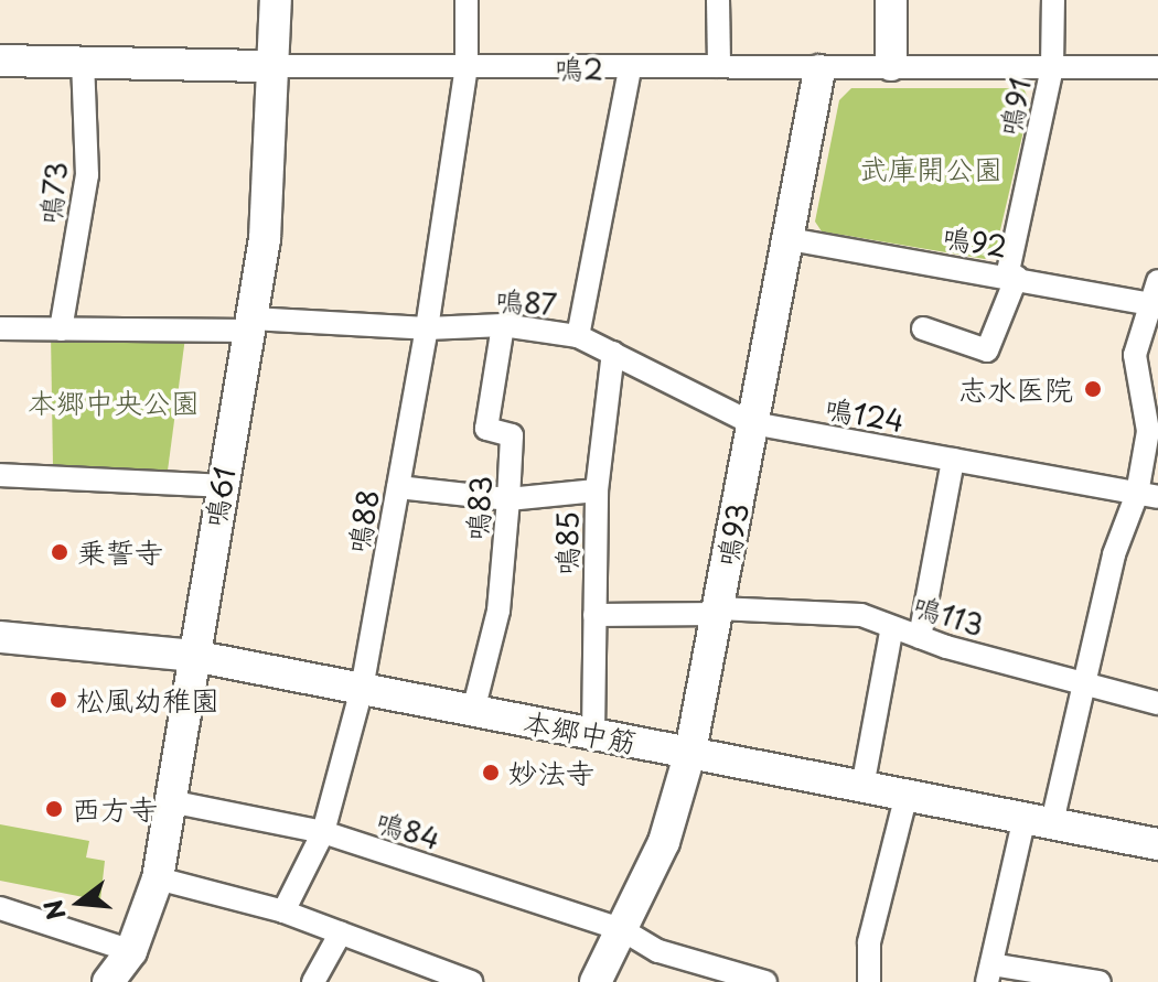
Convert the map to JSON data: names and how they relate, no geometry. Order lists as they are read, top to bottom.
{
  "streets": {
    "street": [
      "鳴2",
      "鳴91",
      "鳴73",
      "鳴92",
      "鳴87",
      "鳴124",
      "鳴61",
      "鳴83",
      "鳴88",
      "鳴93",
      "鳴85",
      "鳴113",
      "本郷中筋",
      "鳴84"
    ]
  },
  "crossings": [
    ["鳴2", "鳴91"],
    ["鳴2", "鳴73"],
    ["鳴2", "鳴87"],
    ["鳴2", "鳴61"],
    ["鳴2", "鳴88"],
    ["鳴2", "鳴93"],
    ["鳴91", "鳴92"],
    ["鳴73", "鳴87"],
    ["鳴92", "鳴93"],
    ["鳴87", "鳴124"],
    ["鳴87", "鳴61"],
    ["鳴87", "鳴83"],
    ["鳴87", "鳴88"],
    ["鳴124", "鳴93"],
    ["鳴124", "鳴85"],
    ["鳴61", "本郷中筋"],
    ["鳴61", "鳴84"],
    ["鳴83", "本郷中筋"],
    ["鳴88", "本郷中筋"],
    ["鳴88", "鳴84"],
    ["鳴93", "鳴113"],
    ["鳴93", "本郷中筋"],
    ["鳴93", "鳴84"],
    ["鳴85", "鳴113"],
    ["鳴85", "本郷中筋"]
  ],
  "parks": ["武庫開公園", "本郷中央公園"],
  "places": [
    "志水医院",
    "乗誓寺",
    "松風幼稚園",
    "妙法寺",
    "西方寺"
  ],
  "north": "left"
}
